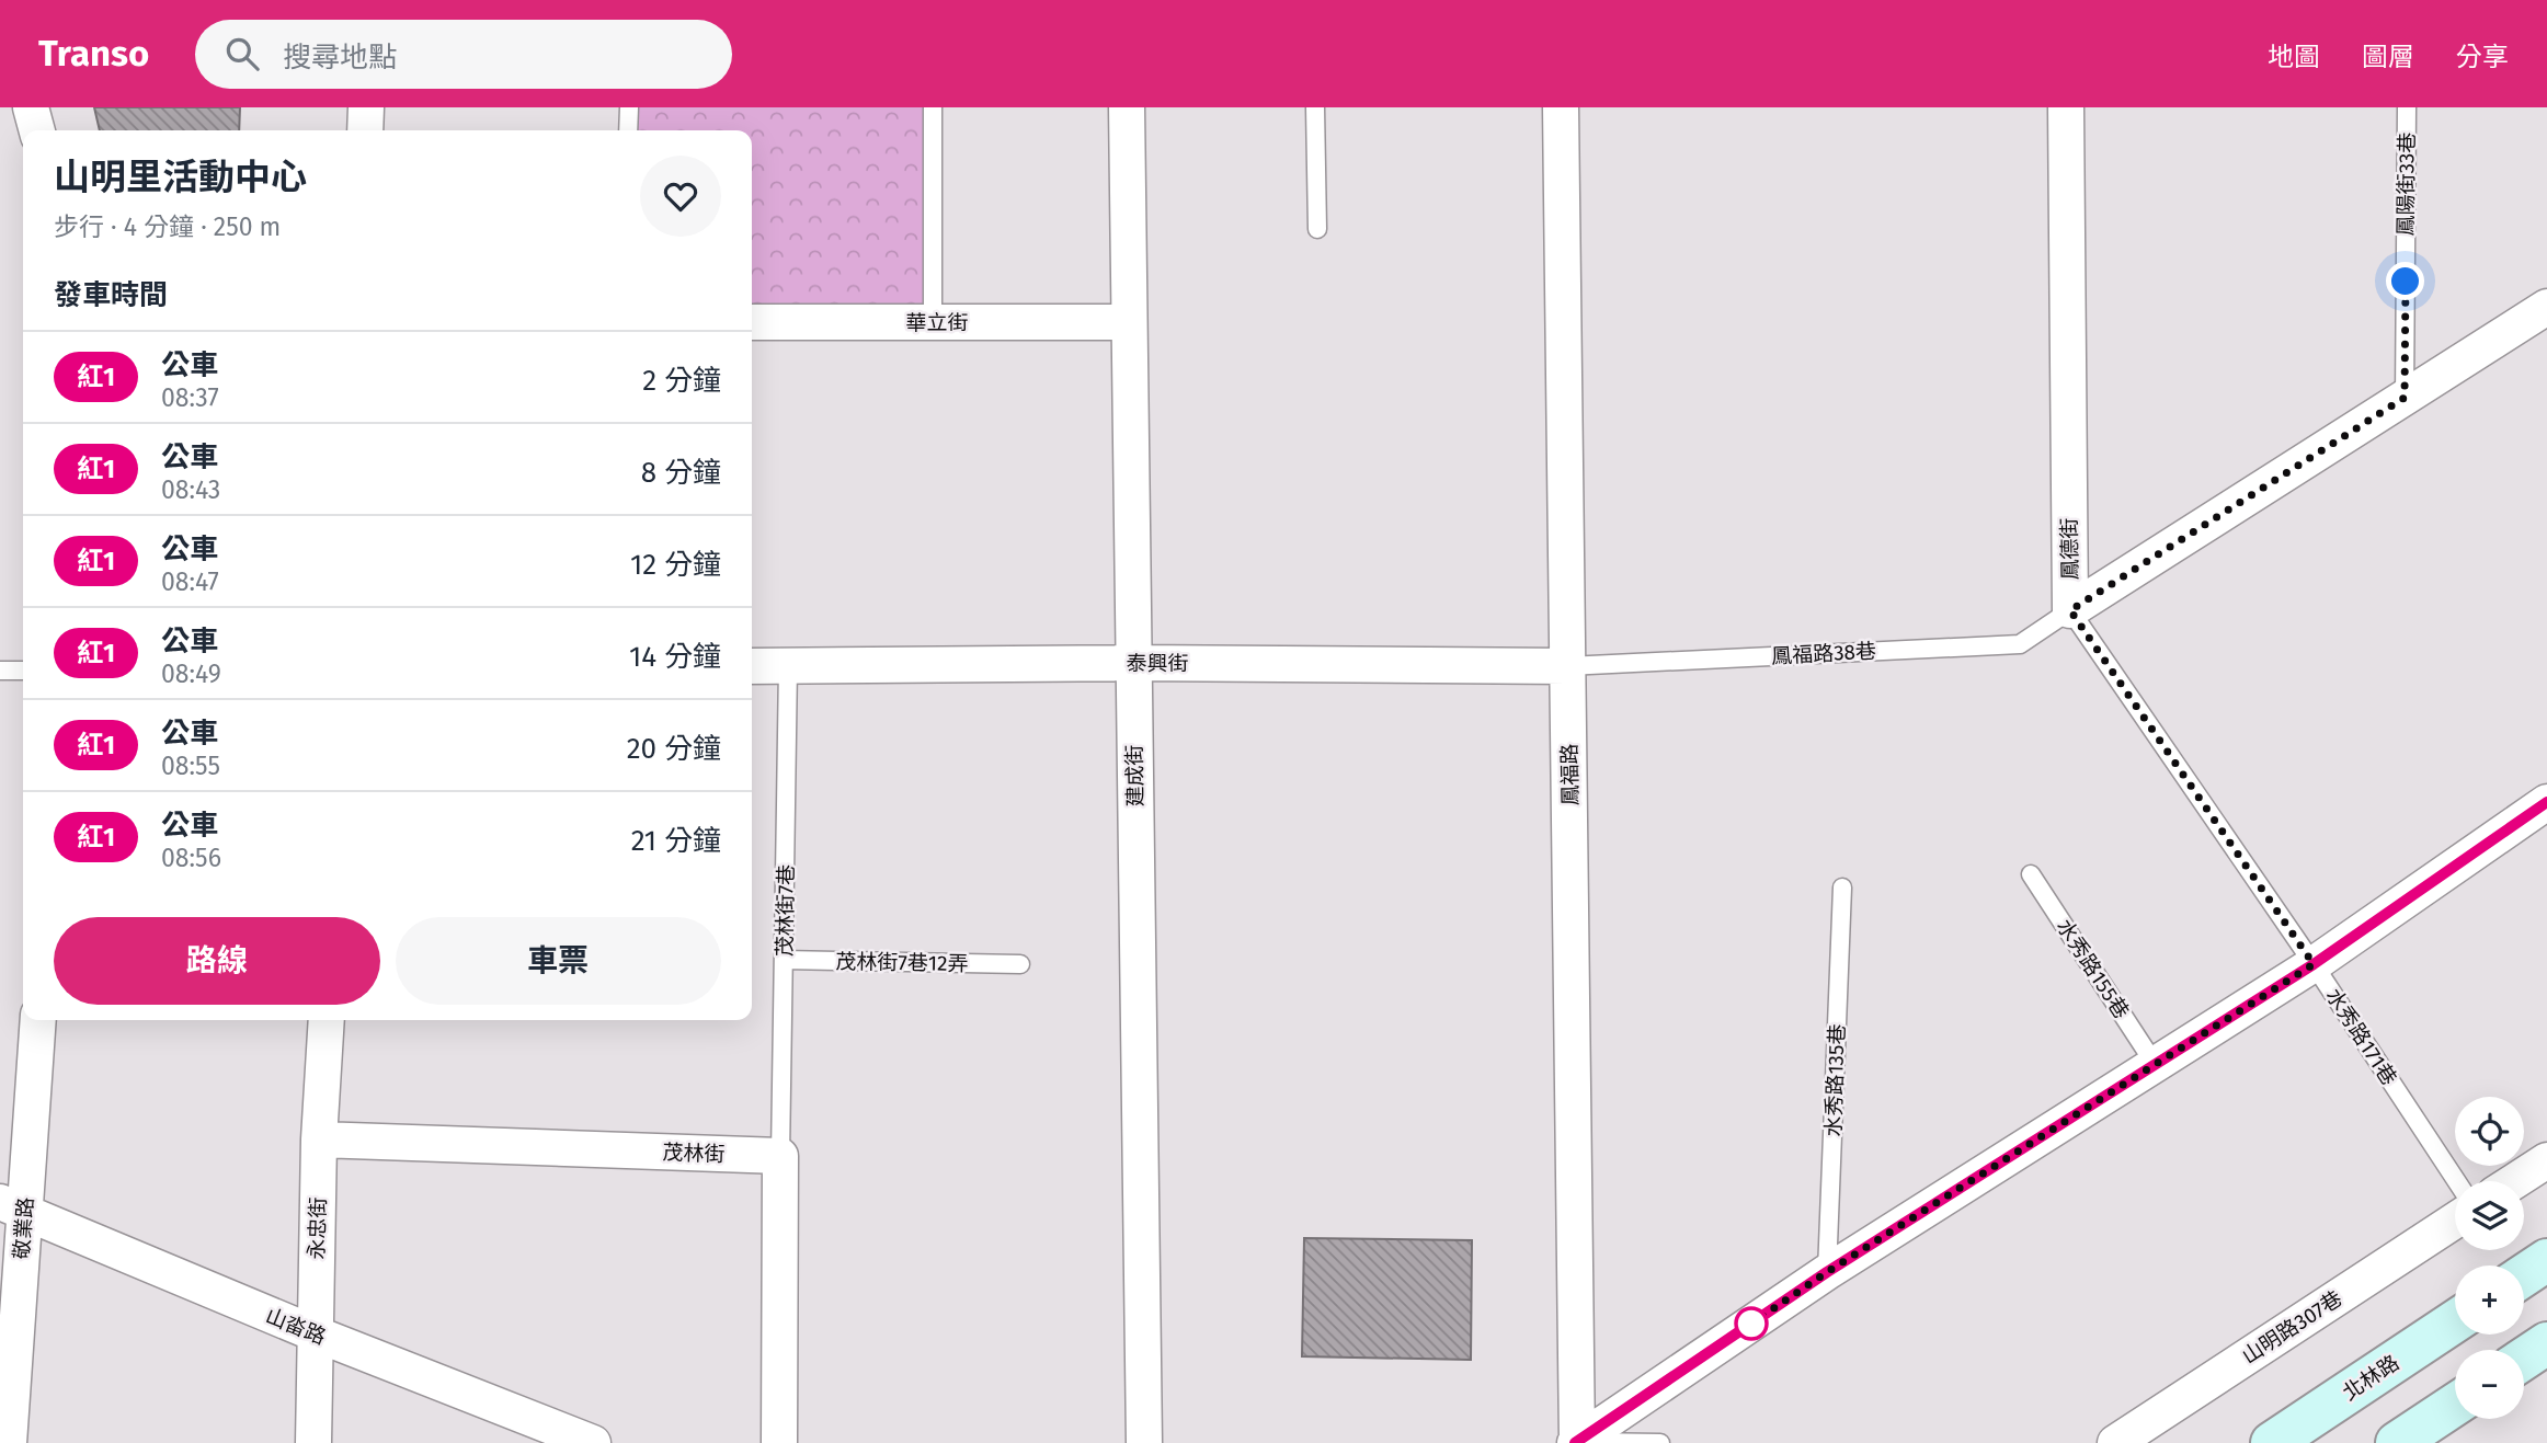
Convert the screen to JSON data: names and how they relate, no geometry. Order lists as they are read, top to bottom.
{
  "streets": {
    "street": [
      "華立街",
      "鳳德街",
      "泰興街",
      "鳳福路",
      "建成街",
      "茂林街",
      "敬業路",
      "永忠街",
      "山畓路",
      "山明路307巷",
      "北林路"
    ],
    "lane": [
      "鳳陽街33巷",
      "鳳福路38巷",
      "茂林街7巷",
      "茂林街7巷12弄",
      "水秀路155巷",
      "水秀路171巷",
      "水秀路135巷"
    ]
  },
  "crossings": [
    ["鳳陽街33巷", "鳳德街"],
    ["華立街", "建成街"],
    ["鳳德街", "鳳福路38巷"],
    ["鳳德街", "水秀路171巷"],
    ["鳳福路38巷", "泰興街"],
    ["鳳福路38巷", "鳳福路"],
    ["鳳福路38巷", "水秀路171巷"],
    ["泰興街", "鳳福路"],
    ["泰興街", "建成街"],
    ["泰興街", "茂林街7巷"],
    ["茂林街7巷", "茂林街7巷12弄"],
    ["茂林街7巷", "茂林街"],
    ["茂林街", "永忠街"],
    ["敬業路", "山畓路"],
    ["永忠街", "山畓路"]
  ],
  "lines": ["bus line 紅1"],
  "page": {
    "header": "Transo",
    "search": "搜尋地點",
    "nav": ["地圖", "圖層", "分享"],
    "heading": [
      ["山明里活動中心", "步行 · 4 分鐘 · 250 m"],
      "發車時間"
    ],
    "list": [
      {
        "mark": "紅1",
        "name": "公車",
        "note": "08:37",
        "value": "2 分鐘"
      },
      {
        "mark": "紅1",
        "name": "公車",
        "note": "08:43",
        "value": "8 分鐘"
      },
      {
        "mark": "紅1",
        "name": "公車",
        "note": "08:47",
        "value": "12 分鐘"
      },
      {
        "mark": "紅1",
        "name": "公車",
        "note": "08:49",
        "value": "14 分鐘"
      },
      {
        "mark": "紅1",
        "name": "公車",
        "note": "08:55",
        "value": "20 分鐘"
      },
      {
        "mark": "紅1",
        "name": "公車",
        "note": "08:56",
        "value": "21 分鐘"
      }
    ],
    "buttons": ["路線", "車票"],
    "map_buttons": ["+", "−"]
  }
}
